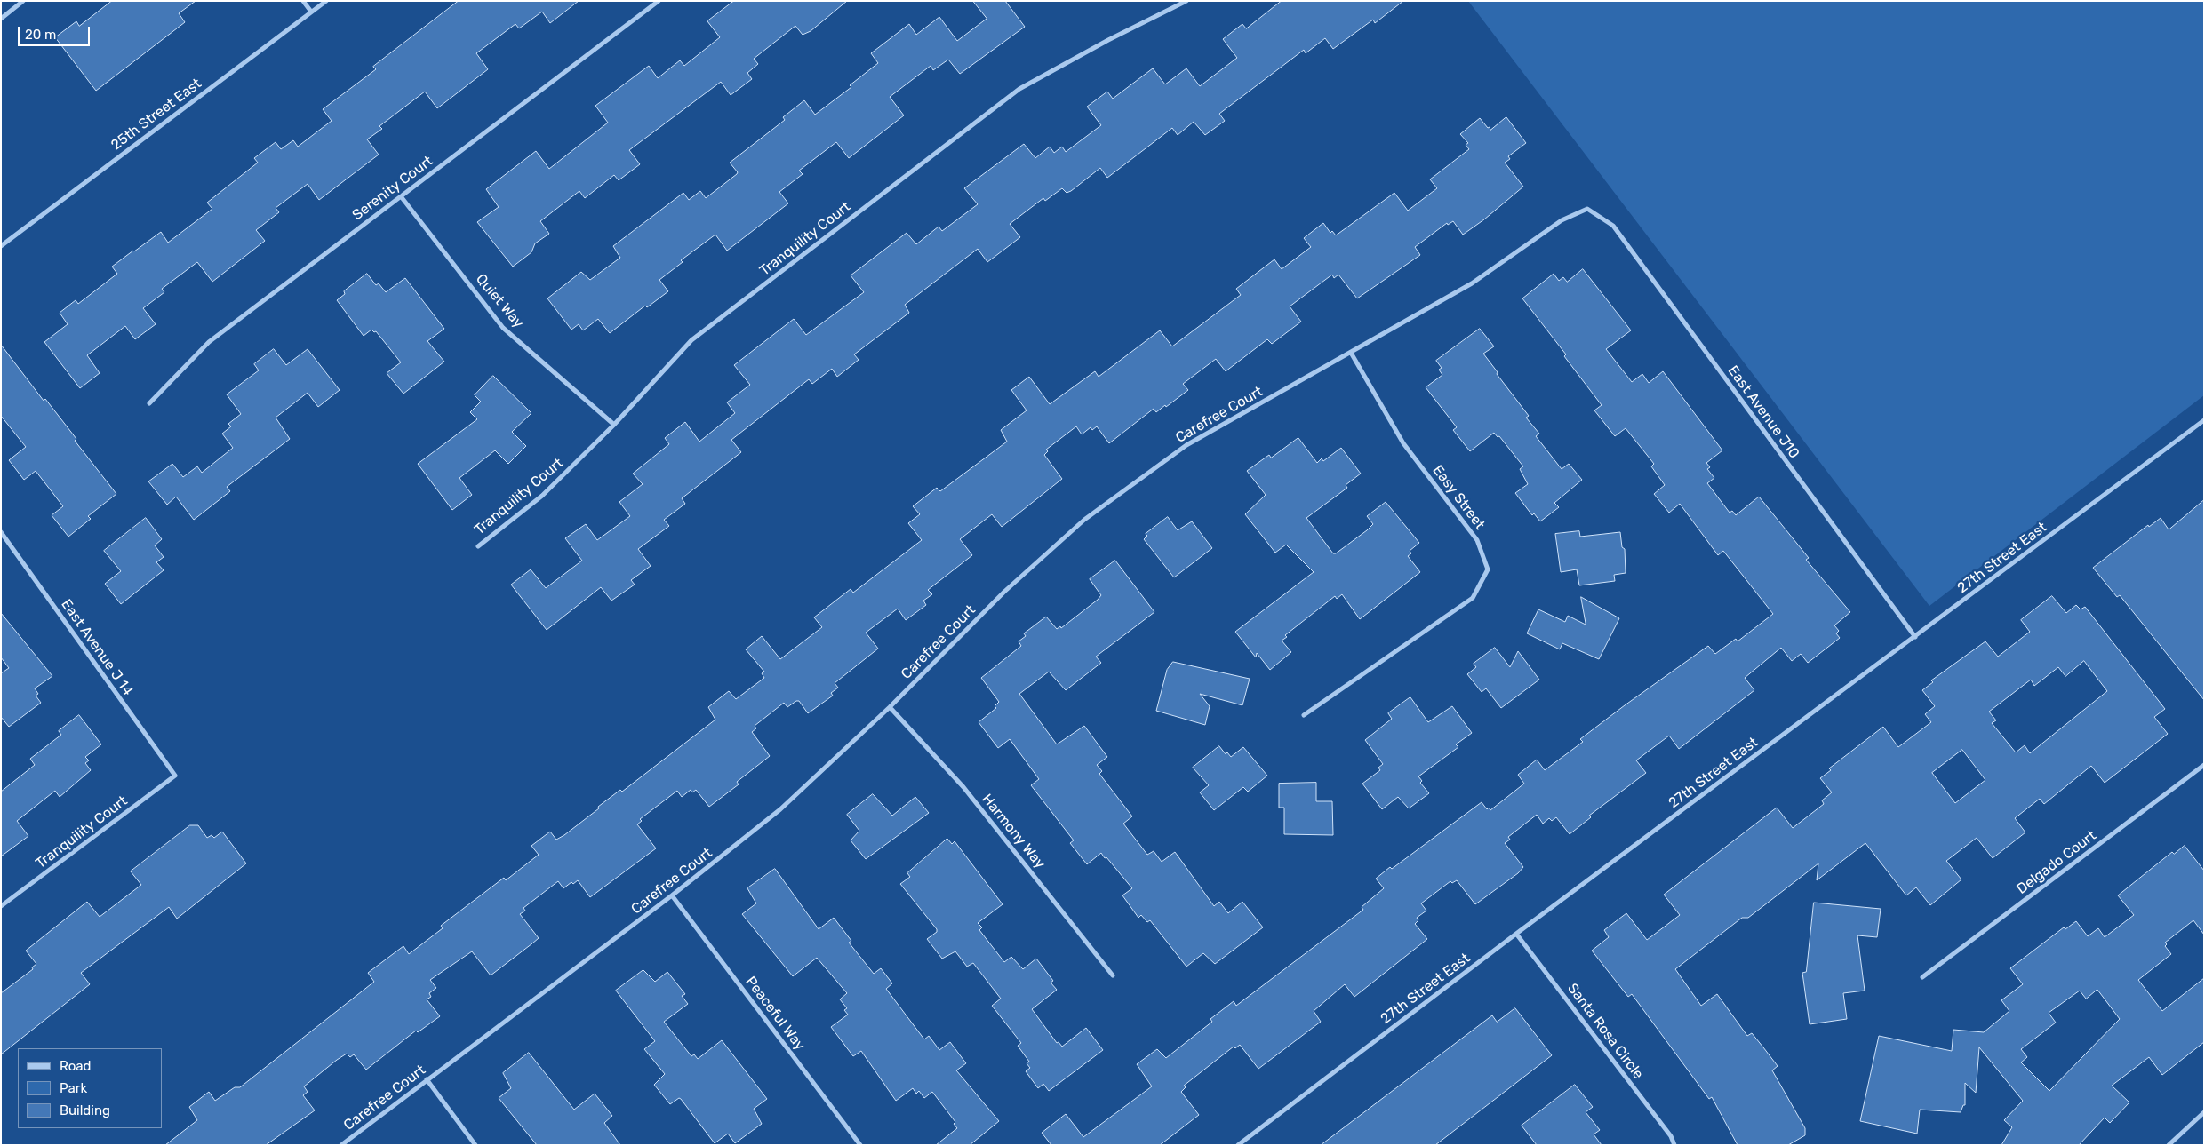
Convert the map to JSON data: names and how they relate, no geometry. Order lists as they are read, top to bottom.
{
  "streets": {
    "street": [
      "25th Street East",
      "Serenity Court",
      "Tranquility Court",
      "Quiet Way",
      "East Avenue J10",
      "Carefree Court",
      "Easy Street",
      "27th Street East",
      "East Avenue J 14",
      "Harmony Way",
      "Delgado Court",
      "Peaceful Way",
      "Santa Rosa Circle"
    ]
  },
  "crossings": [
    ["Serenity Court", "Quiet Way"],
    ["Tranquility Court", "Quiet Way"],
    ["Tranquility Court", "East Avenue J 14"],
    ["East Avenue J10", "Carefree Court"],
    ["East Avenue J10", "27th Street East"],
    ["Carefree Court", "Easy Street"],
    ["Carefree Court", "Harmony Way"],
    ["Carefree Court", "Peaceful Way"],
    ["27th Street East", "Santa Rosa Circle"]
  ],
  "legend": ["Road", "Park", "Building"],
  "scale_bar": "20 m"
}
